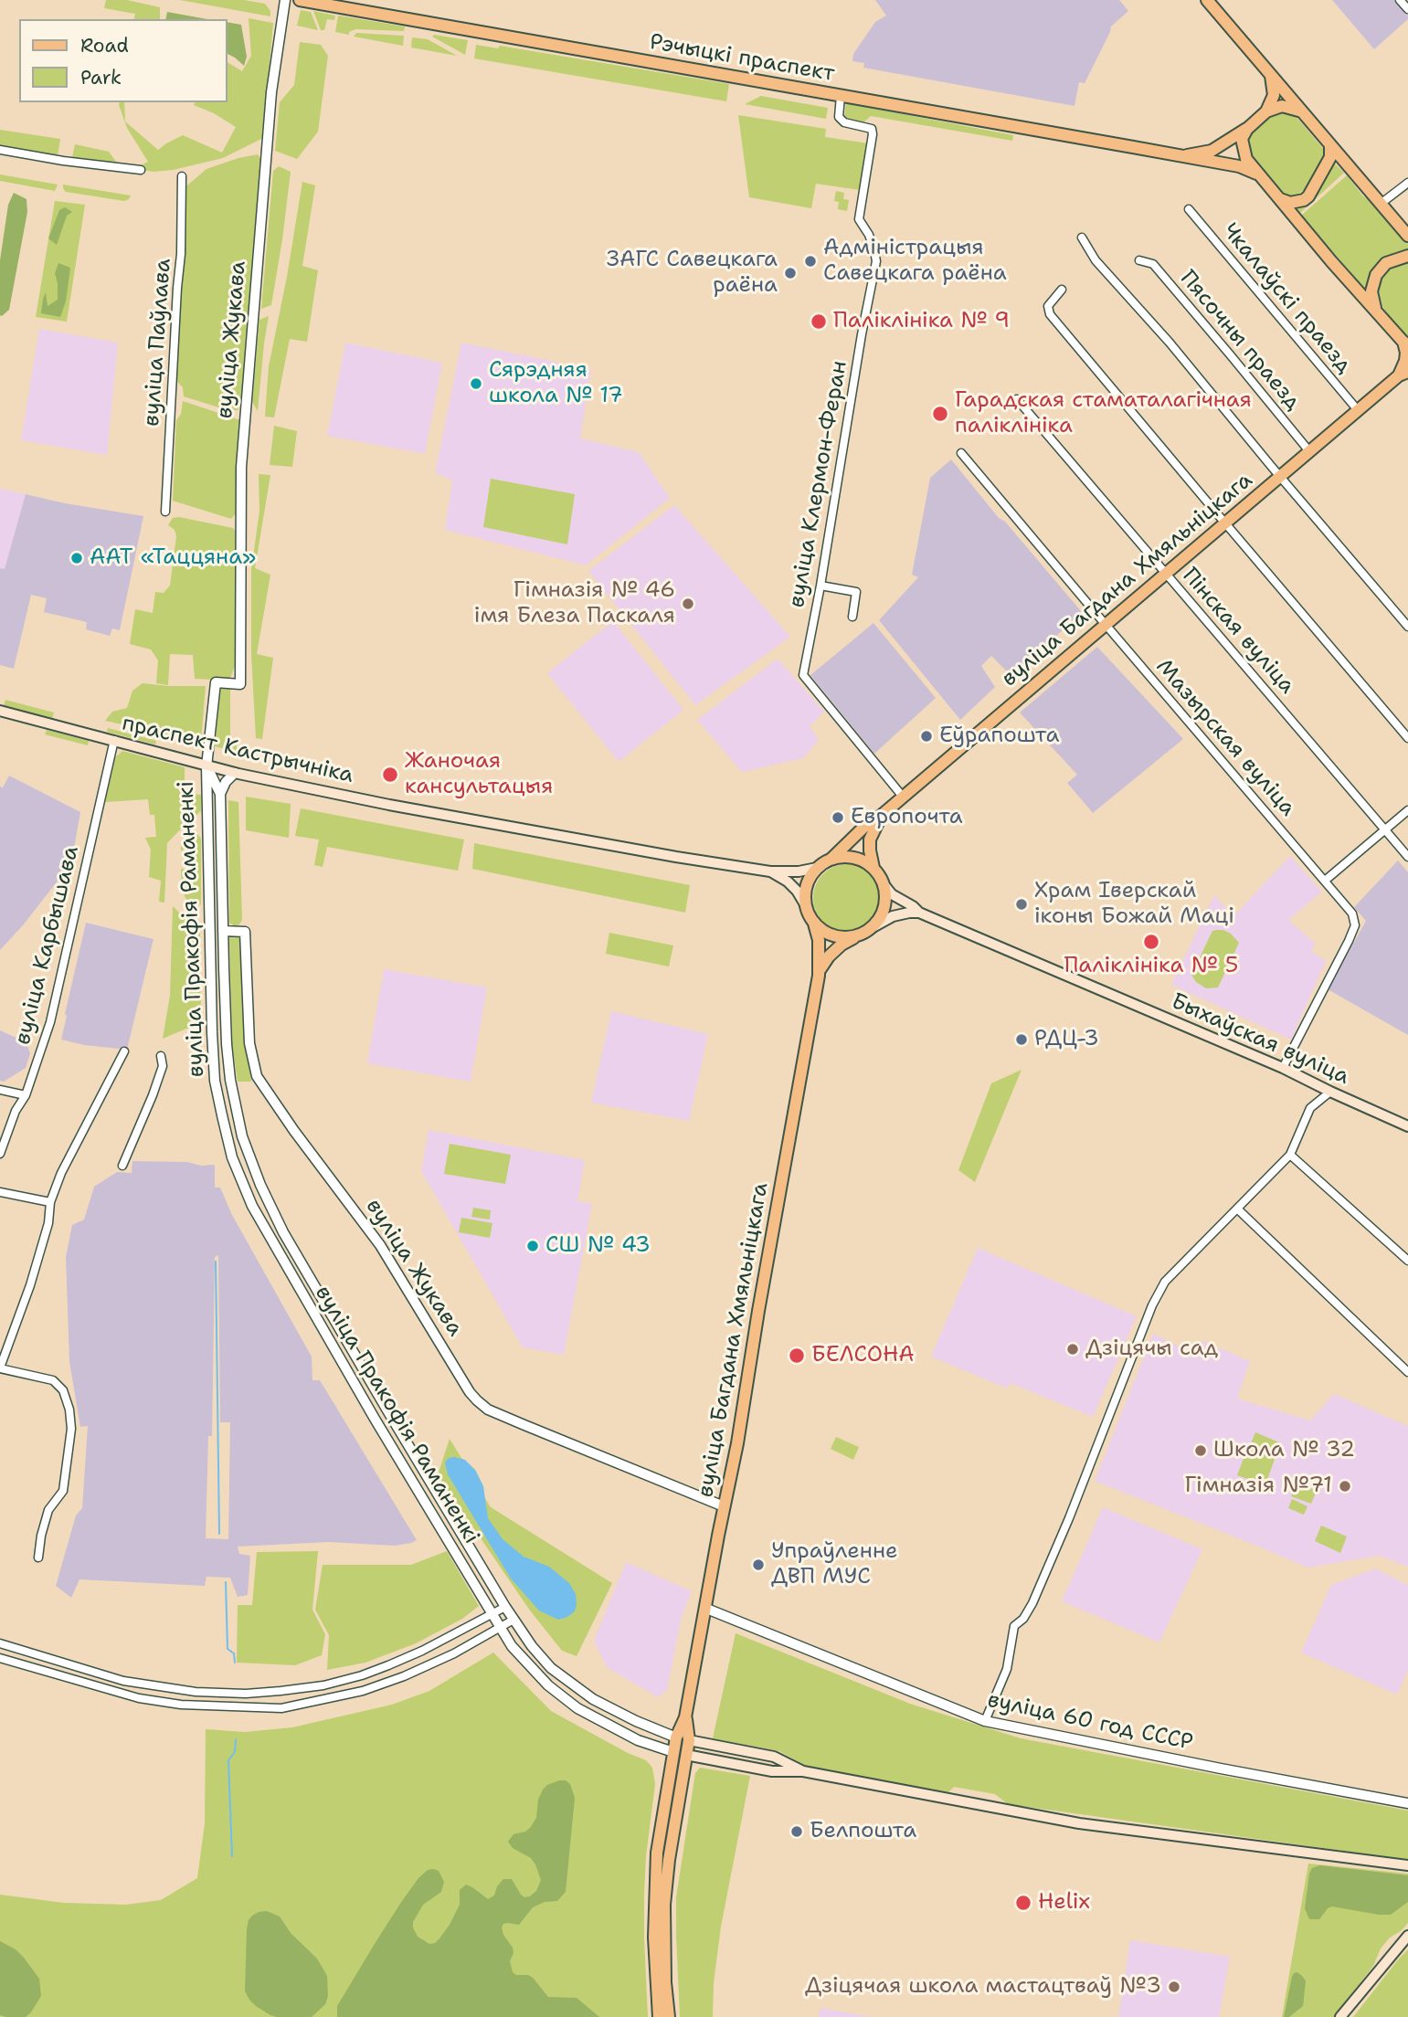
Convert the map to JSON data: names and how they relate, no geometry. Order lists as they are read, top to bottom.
{
  "streets": {
    "main road": [
      "Рэчыцкі праспект",
      "вуліца Багдана Хмяльніцкага",
      "праспект Кастрычніка",
      "Быхаўская вуліца"
    ],
    "street": [
      "Чкалаўскі праезд",
      "вуліца Жукава",
      "Пясочны праезд",
      "вуліца Паўлава",
      "вуліца Клермон-Феран",
      "Пінская вуліца",
      "Мазырская вуліца",
      "вуліца Пракофія Раманенкі",
      "вуліца Карбышава",
      "вуліца 60 год СССР"
    ]
  },
  "crossings": [
    ["Рэчыцкі праспект", "вуліца Клермон-Феран"],
    ["Чкалаўскі праезд", "вуліца Багдана Хмяльніцкага"],
    ["вуліца Жукава", "вуліца Багдана Хмяльніцкага"],
    ["вуліца Жукава", "праспект Кастрычніка"],
    ["вуліца Жукава", "вуліца Пракофія Раманенкі"],
    ["Пясочны праезд", "вуліца Багдана Хмяльніцкага"],
    ["вуліца Клермон-Феран", "вуліца Багдана Хмяльніцкага"],
    ["вуліца Багдана Хмяльніцкага", "Пінская вуліца"],
    ["вуліца Багдана Хмяльніцкага", "Мазырская вуліца"],
    ["вуліца Багдана Хмяльніцкага", "праспект Кастрычніка"],
    ["вуліца Багдана Хмяльніцкага", "вуліца Пракофія Раманенкі"],
    ["вуліца Багдана Хмяльніцкага", "Быхаўская вуліца"],
    ["вуліца Багдана Хмяльніцкага", "вуліца 60 год СССР"],
    ["Мазырская вуліца", "Быхаўская вуліца"],
    ["праспект Кастрычніка", "вуліца Пракофія Раманенкі"],
    ["праспект Кастрычніка", "вуліца Карбышава"],
    ["праспект Кастрычніка", "Быхаўская вуліца"]
  ],
  "places": [
    "Адміністрацыя Савецкага раёна",
    "ЗАГС Савецкага раёна",
    "Паліклініка № 9",
    "Сярэдняя школа № 17",
    "Гарадская стаматалагічная паліклініка",
    "ААТ «Таццяна»",
    "Гімназія № 46 імя Блеза Паскаля",
    "Еўрапошта",
    "Жаночая кансультацыя",
    "Европочта",
    "Храм Іверскай іконы Божай Маці",
    "Паліклініка № 5",
    "РДЦ-3",
    "СШ № 43",
    "Дзіцячы сад",
    "БЕЛСОНА",
    "Школа № 32",
    "Гімназія №71",
    "Упраўленне ДВП МУС",
    "Белпошта",
    "Helix",
    "Дзіцячая школа мастацтваў №3"
  ],
  "legend": ["Road", "Park"]
}
